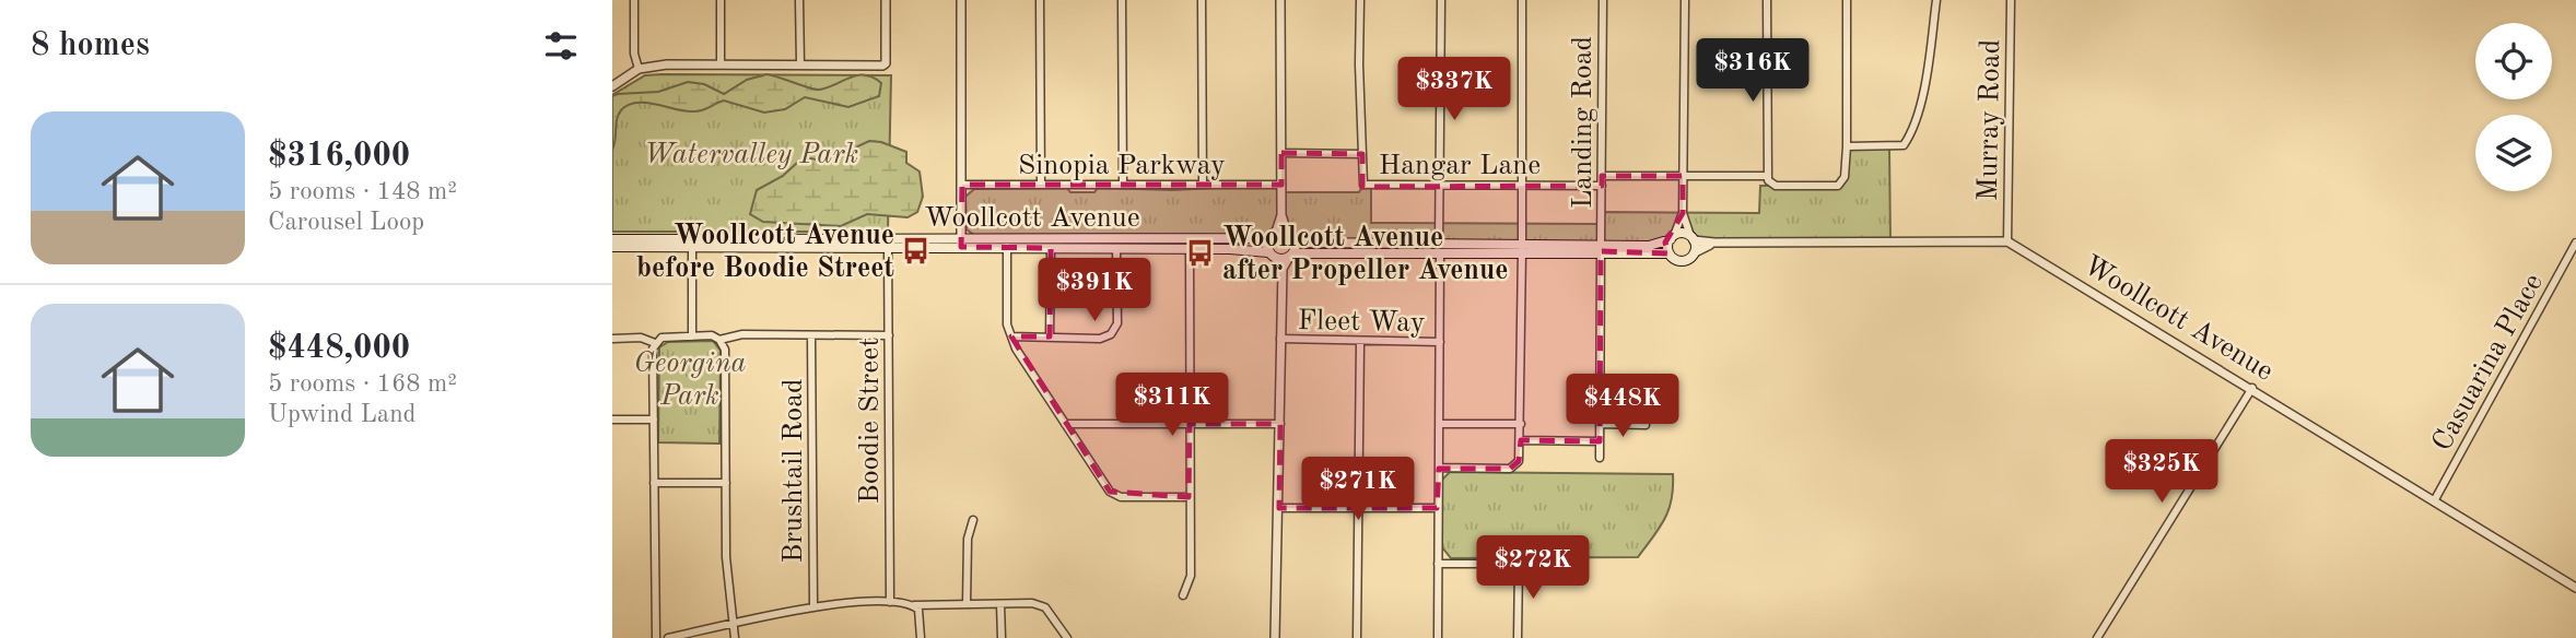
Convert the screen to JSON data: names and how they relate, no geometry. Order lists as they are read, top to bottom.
{
  "streets": {
    "main road": ["Woollcott Avenue"],
    "street": [
      "Murray Road",
      "Landing Road",
      "Sinopia Parkway",
      "Hangar Lane",
      "Fleet Way",
      "Casuarina Place",
      "Boodie Street",
      "Brushtail Road"
    ]
  },
  "crossings": [
    ["Murray Road", "Woollcott Avenue"],
    ["Landing Road", "Hangar Lane"],
    ["Landing Road", "Woollcott Avenue"],
    ["Woollcott Avenue", "Casuarina Place"],
    ["Woollcott Avenue", "Boodie Street"]
  ],
  "parks": ["Watervalley Park", "Georgina Park"],
  "places": {
    "bus stop": ["Woollcott Avenue before Boodie Street", "Woollcott Avenue after Propeller Avenue"]
  },
  "page": {
    "heading": "8 homes",
    "price": [
      "$316K",
      "$337K",
      "$391K",
      "$311K",
      "$448K",
      "$325K",
      "$271K",
      "$272K"
    ],
    "list": [
      {
        "name": "$316,000",
        "note": "5 rooms · 148 m² · Carousel Loop"
      },
      {
        "name": "$448,000",
        "note": "5 rooms · 168 m² · Upwind Land"
      }
    ]
  }
}
